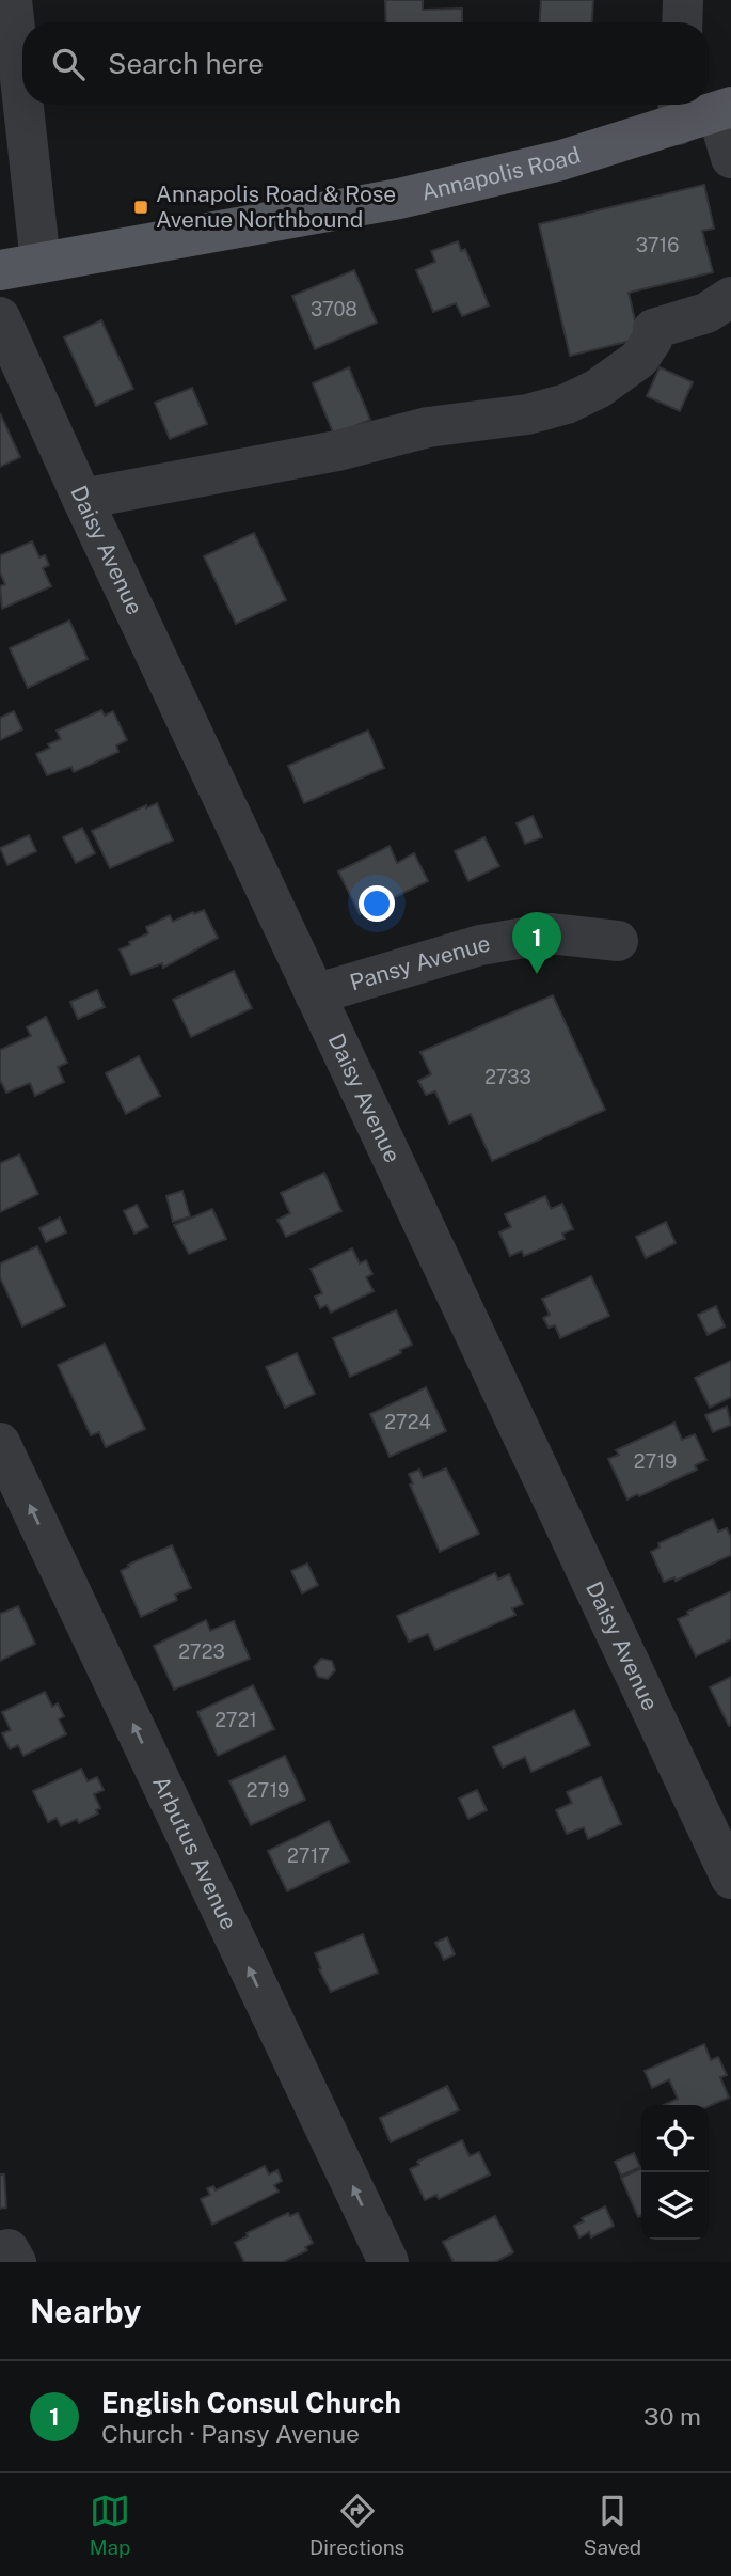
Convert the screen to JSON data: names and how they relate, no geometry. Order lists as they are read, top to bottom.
{
  "streets": {
    "main road": ["Annapolis Road"],
    "street": ["Daisy Avenue", "Pansy Avenue", "Arbutus Avenue"]
  },
  "crossings": [
    ["Daisy Avenue", "Pansy Avenue"]
  ],
  "one_way": ["Arbutus Avenue"],
  "places": {
    "transit": ["Annapolis Road & Rose Avenue Northbound"]
  },
  "house_numbers": [
    "3716",
    "3708",
    "2733",
    "2724",
    "2719",
    "2723",
    "2721",
    "2719",
    "2717"
  ],
  "page": {
    "search": "Search here",
    "pins": "1",
    "heading": "Nearby",
    "list": [
      {
        "mark": "1",
        "name": "English Consul Church",
        "note": "Church · Pansy Avenue",
        "value": "30 m"
      }
    ],
    "nav": ["Map", "Directions", "Saved"]
  }
}
